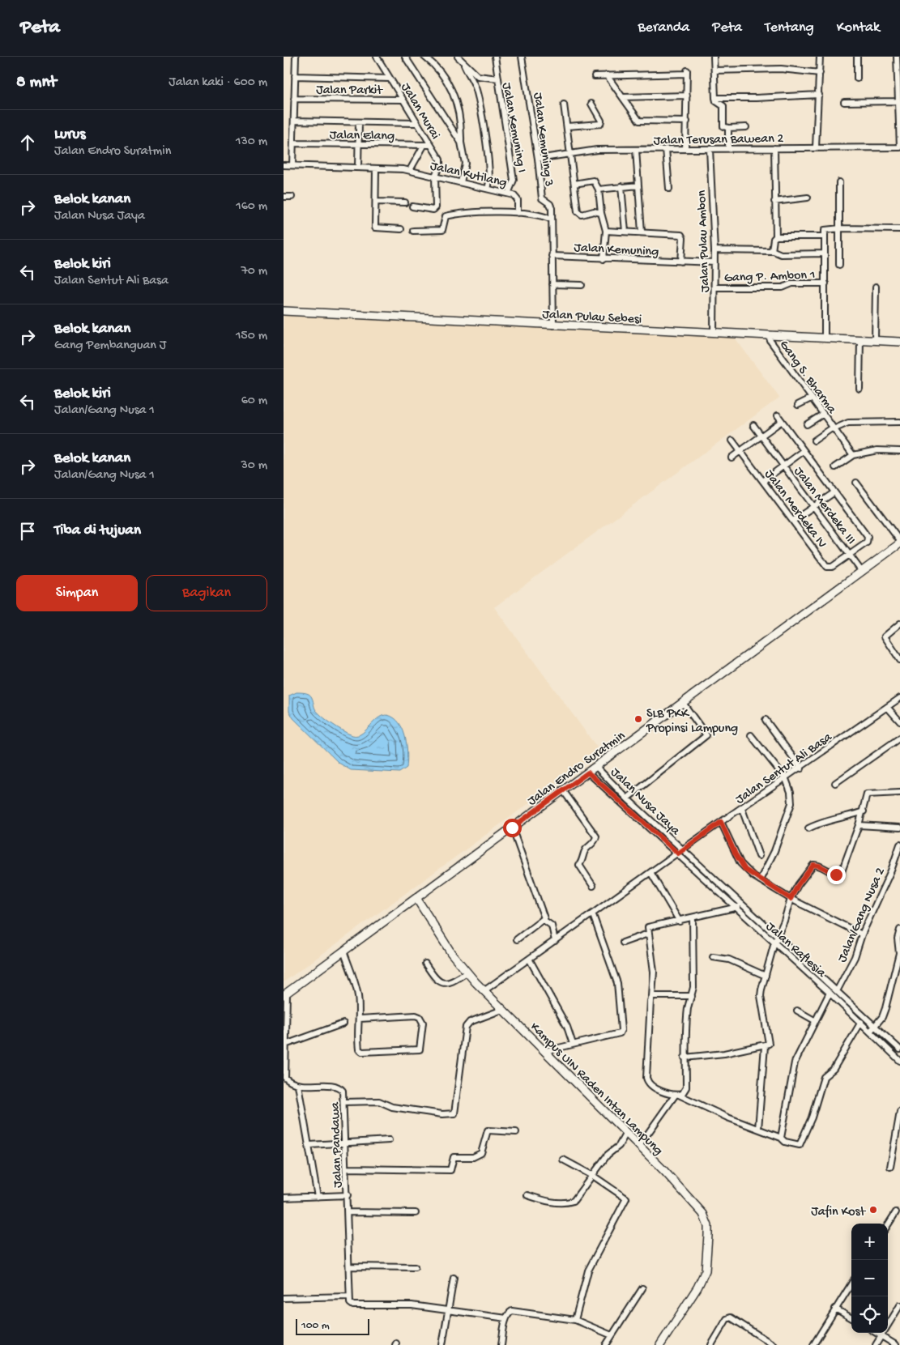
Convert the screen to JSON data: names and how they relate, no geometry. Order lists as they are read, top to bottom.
{
  "streets": {
    "street": [
      "Jalan Parkit",
      "Jalan Murai",
      "Jalan Kemuning I",
      "Jalan Elang",
      "Jalan Terusan Bawean 2",
      "Jalan Kemuning 3",
      "Jalan Kutilang",
      "Jalan Pulau Ambon",
      "Jalan Kemuning",
      "Gang P. Ambon 1",
      "Jalan Pulau Sebesi",
      "Gang S. Bharma",
      "Jalan Merdeka III",
      "Jalan Merdeka IV",
      "Jalan Endro Suratmin",
      "Jalan Sentut Ali Basa",
      "Jalan Nusa Jaya",
      "Jalan/Gang Nusa 2",
      "Jalan Raflesia",
      "Kampus UIN Raden Intan Lampung",
      "Jalan Pandawa"
    ]
  },
  "crossings": [
    ["Jalan Parkit", "Jalan Murai"],
    ["Jalan Murai", "Jalan Elang"],
    ["Jalan Murai", "Jalan Kutilang"],
    ["Jalan Kemuning I", "Jalan Kutilang"],
    ["Jalan Terusan Bawean 2", "Jalan Kemuning 3"],
    ["Jalan Terusan Bawean 2", "Jalan Pulau Ambon"],
    ["Jalan Pulau Ambon", "Jalan Kemuning"],
    ["Jalan Pulau Ambon", "Gang P. Ambon 1"],
    ["Jalan Pulau Ambon", "Jalan Pulau Sebesi"],
    ["Jalan Pulau Sebesi", "Gang S. Bharma"],
    ["Jalan Merdeka III", "Jalan Merdeka IV"],
    ["Jalan Merdeka III", "Jalan Endro Suratmin"],
    ["Jalan Endro Suratmin", "Jalan Nusa Jaya"],
    ["Jalan Endro Suratmin", "Kampus UIN Raden Intan Lampung"],
    ["Jalan Sentut Ali Basa", "Jalan Nusa Jaya"],
    ["Jalan Sentut Ali Basa", "Jalan Raflesia"],
    ["Jalan Sentut Ali Basa", "Kampus UIN Raden Intan Lampung"],
    ["Jalan Nusa Jaya", "Jalan Raflesia"],
    ["Jalan/Gang Nusa 2", "Jalan Raflesia"]
  ],
  "places": ["SLB PKK Propinsi Lampung", "Jafin Kost"],
  "scale_bar": "100 m",
  "page": {
    "header": "Peta",
    "nav": [
      "Beranda",
      "Peta",
      "Tentang",
      "Kontak"
    ],
    "heading": ["8 mnt", "Jalan kaki · 600 m"],
    "list": [
      ["Lurus", "Jalan Endro Suratmin", "130 m"],
      ["Belok kanan", "Jalan Nusa Jaya", "160 m"],
      ["Belok kiri", "Jalan Sentut Ali Basa", "70 m"],
      ["Belok kanan", "Gang Pembanguan J", "150 m"],
      ["Belok kiri", "Jalan/Gang Nusa 1", "60 m"],
      ["Belok kanan", "Jalan/Gang Nusa 1", "30 m"],
      "Tiba di tujuan"
    ],
    "buttons": ["Simpan", "Bagikan"],
    "map_buttons": ["+", "−"],
    "scale": "100 m"
  }
}
